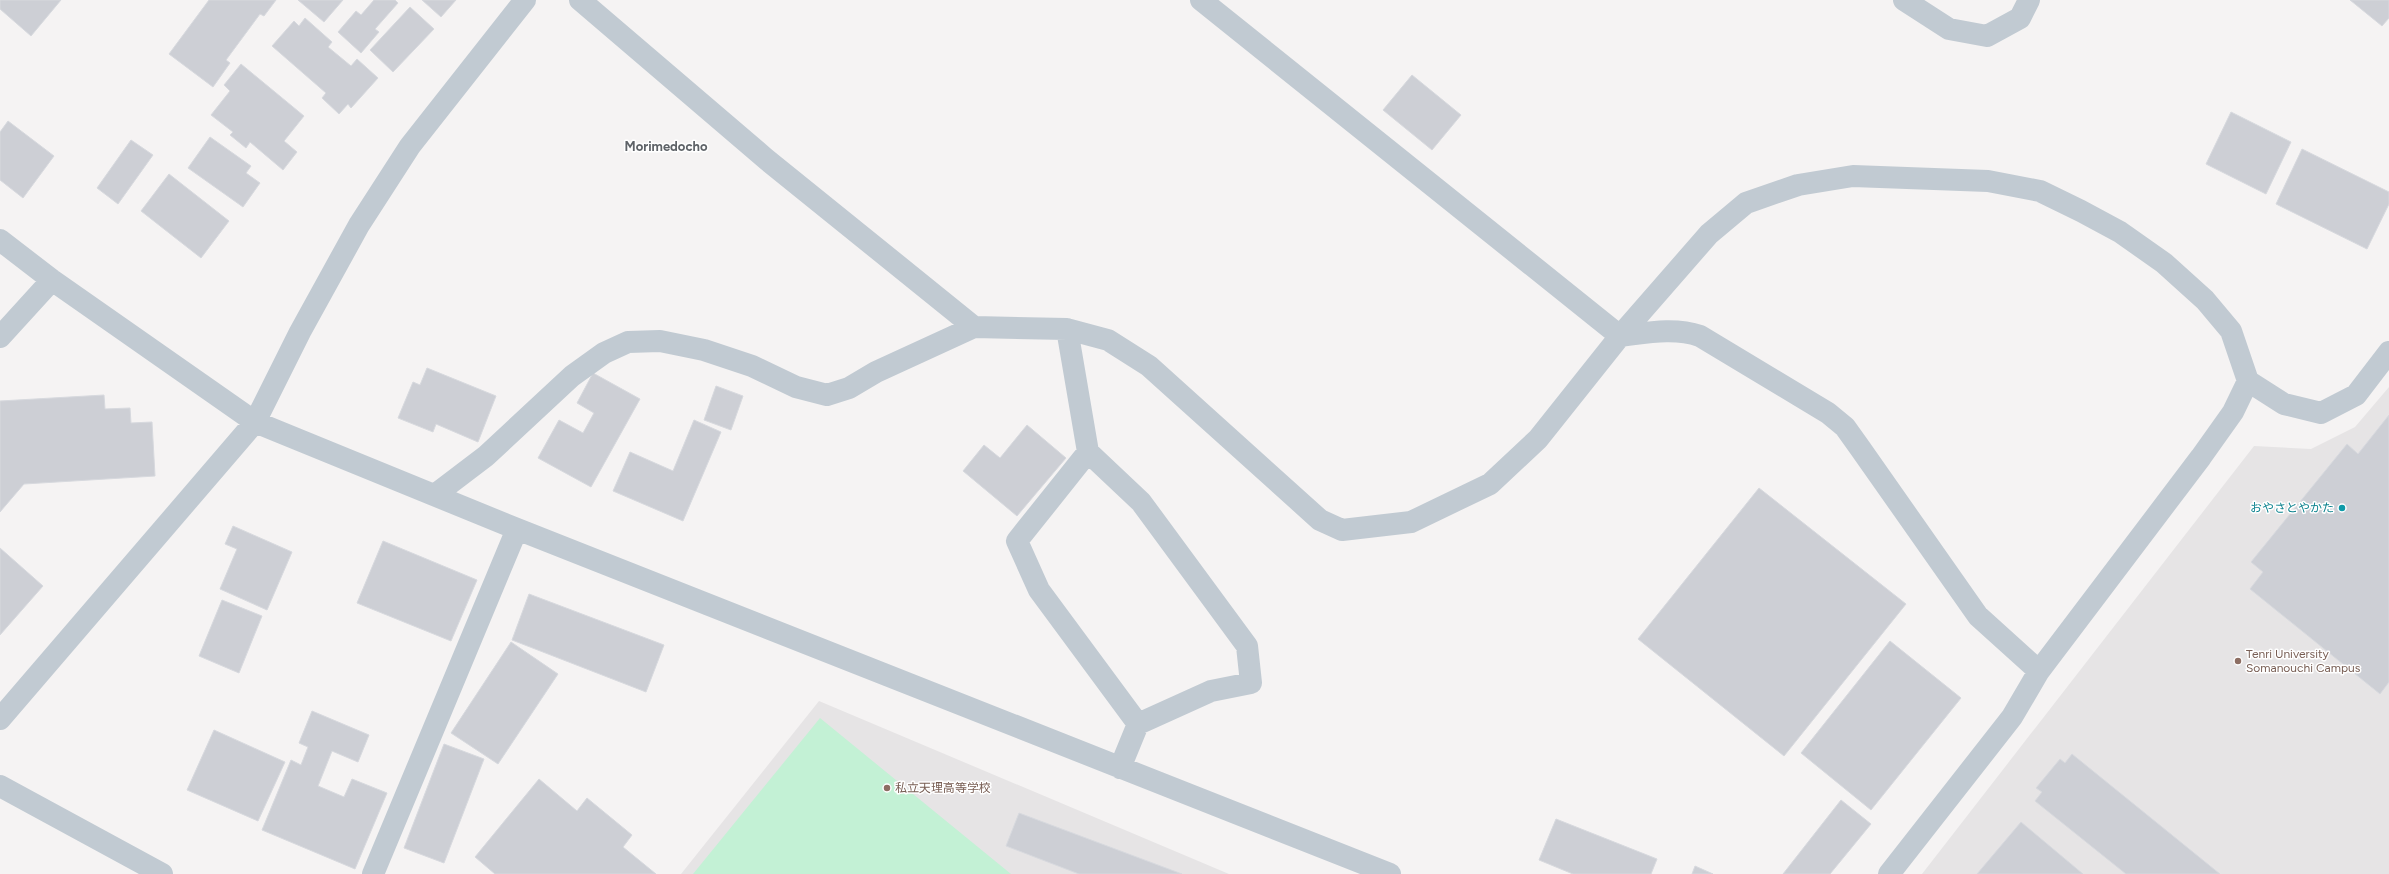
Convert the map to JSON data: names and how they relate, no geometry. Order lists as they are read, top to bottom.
{
  "districts": ["Morimedocho"],
  "places": ["おやさとやかた", "Tenri University Somanouchi Campus", "私立天理高等学校"]
}
